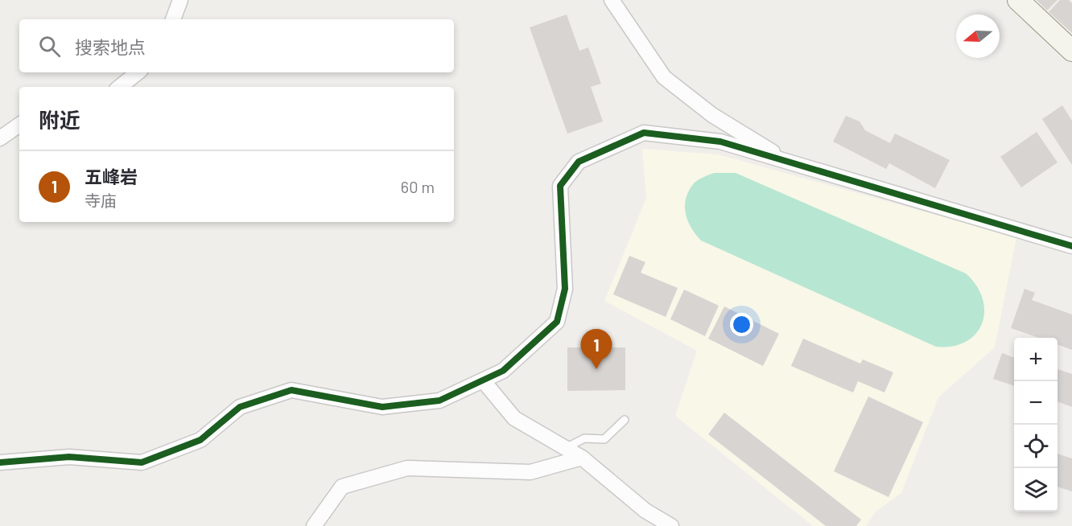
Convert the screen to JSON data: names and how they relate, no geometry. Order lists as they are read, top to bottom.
{
  "north": "left",
  "page": {
    "search": "搜索地点",
    "heading": "附近",
    "list": [
      {
        "mark": "1",
        "name": "五峰岩",
        "note": "寺庙",
        "value": "60 m"
      }
    ],
    "pins": "1",
    "map_buttons": ["+", "−"]
  }
}
